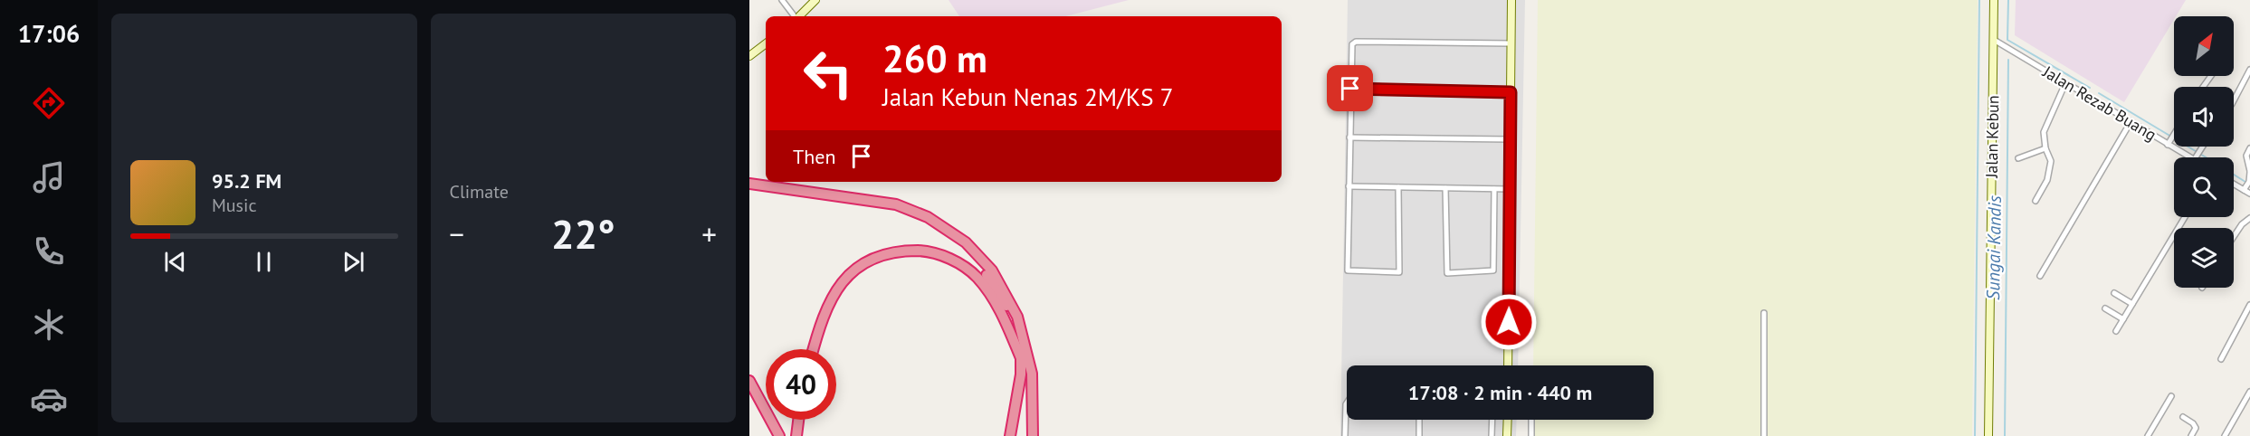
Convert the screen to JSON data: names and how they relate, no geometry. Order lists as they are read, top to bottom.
{
  "streets": {
    "street": ["Jalan Rezab Buang", "Jalan Kebun"]
  },
  "crossings": [
    ["Jalan Rezab Buang", "Jalan Kebun"]
  ],
  "water": ["Sungai Kandis"],
  "north": "top right",
  "page": {
    "tabs": "17:06",
    "tile": "Climate",
    "turn": ["260 m", "Jalan Kebun Nenas 2M/KS 7"],
    "then": "Then",
    "song": ["95.2 FM", "Music"],
    "heat": ["−", "22°", "+"],
    "limit": "40",
    "trip": "17:08 · 2 min · 440 m"
  }
}
